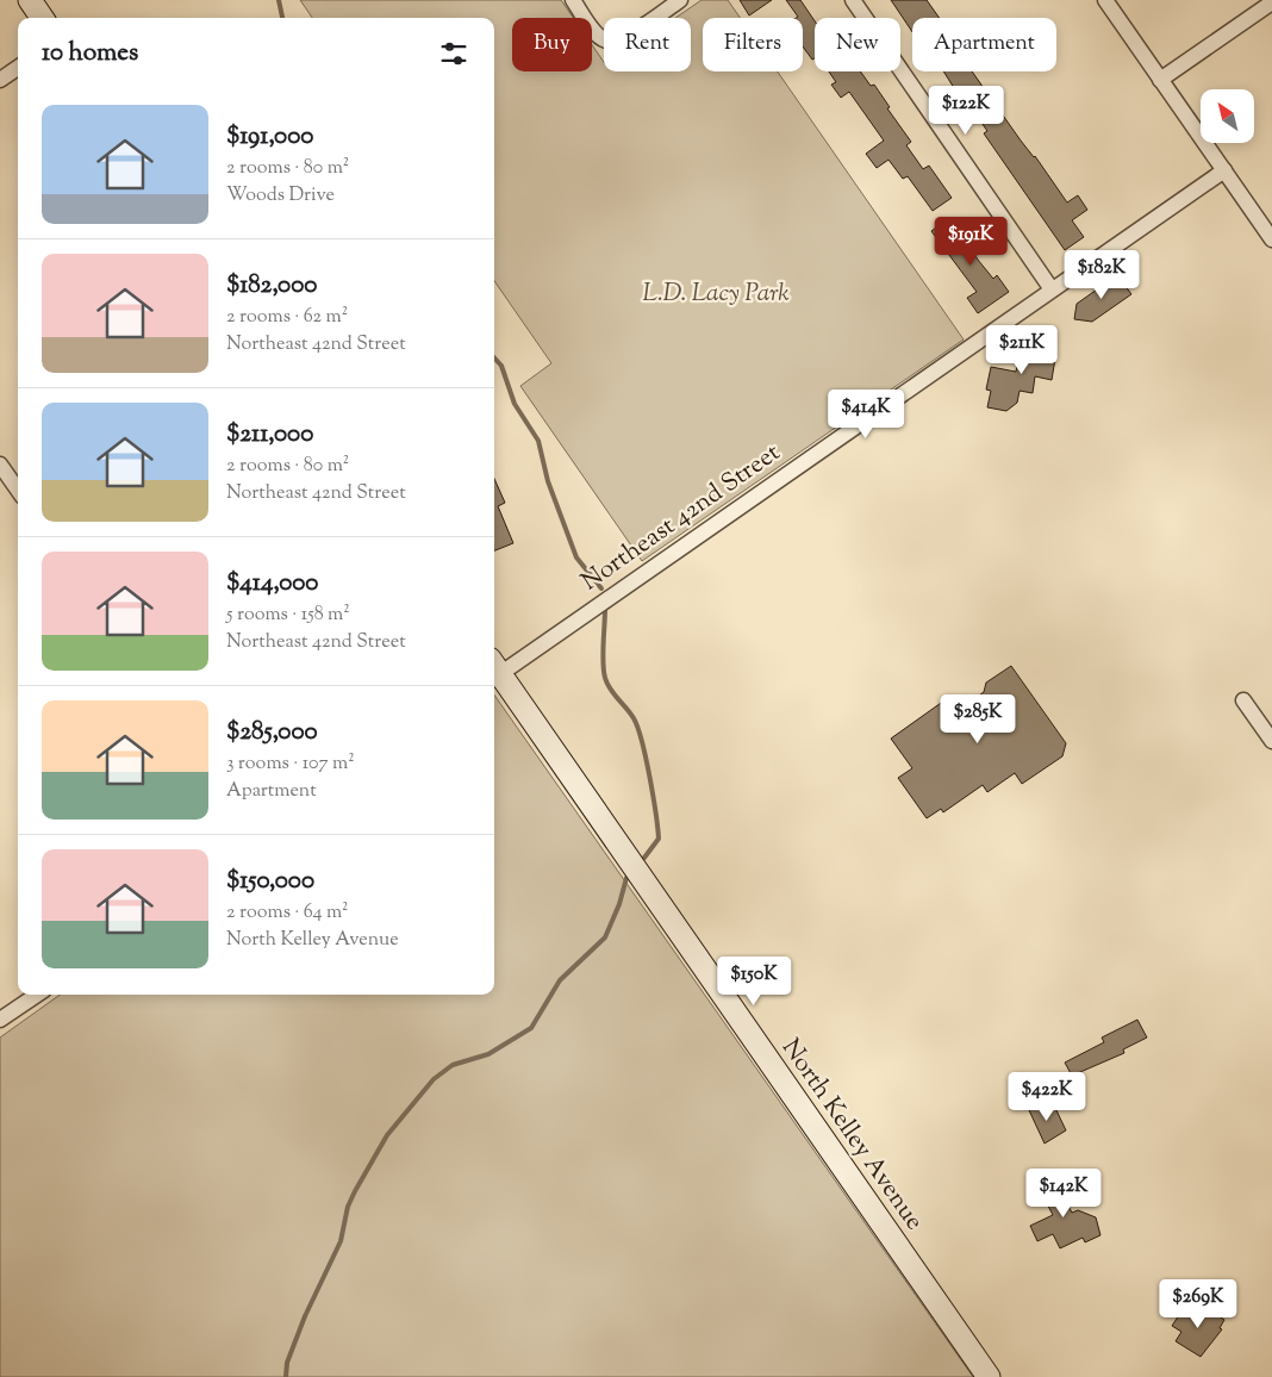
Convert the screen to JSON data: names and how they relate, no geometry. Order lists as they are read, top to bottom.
{
  "streets": {
    "street": ["Northeast 42nd Street", "North Kelley Avenue"]
  },
  "parks": ["L.D. Lacy Park"],
  "north": "top left",
  "page": {
    "chip": [
      "Buy",
      "Rent",
      "Filters",
      "New",
      "Apartment"
    ],
    "heading": "10 homes",
    "price": [
      "$122K",
      "$191K",
      "$182K",
      "$211K",
      "$414K",
      "$285K",
      "$150K",
      "$422K",
      "$142K",
      "$269K"
    ],
    "list": [
      {
        "name": "$191,000",
        "note": "2 rooms · 80 m² · Woods Drive"
      },
      {
        "name": "$182,000",
        "note": "2 rooms · 62 m² · Northeast 42nd Street"
      },
      {
        "name": "$211,000",
        "note": "2 rooms · 80 m² · Northeast 42nd Street"
      },
      {
        "name": "$414,000",
        "note": "5 rooms · 158 m² · Northeast 42nd Street"
      },
      {
        "name": "$285,000",
        "note": "3 rooms · 107 m² · Apartment"
      },
      {
        "name": "$150,000",
        "note": "2 rooms · 64 m² · North Kelley Avenue"
      }
    ]
  }
}
